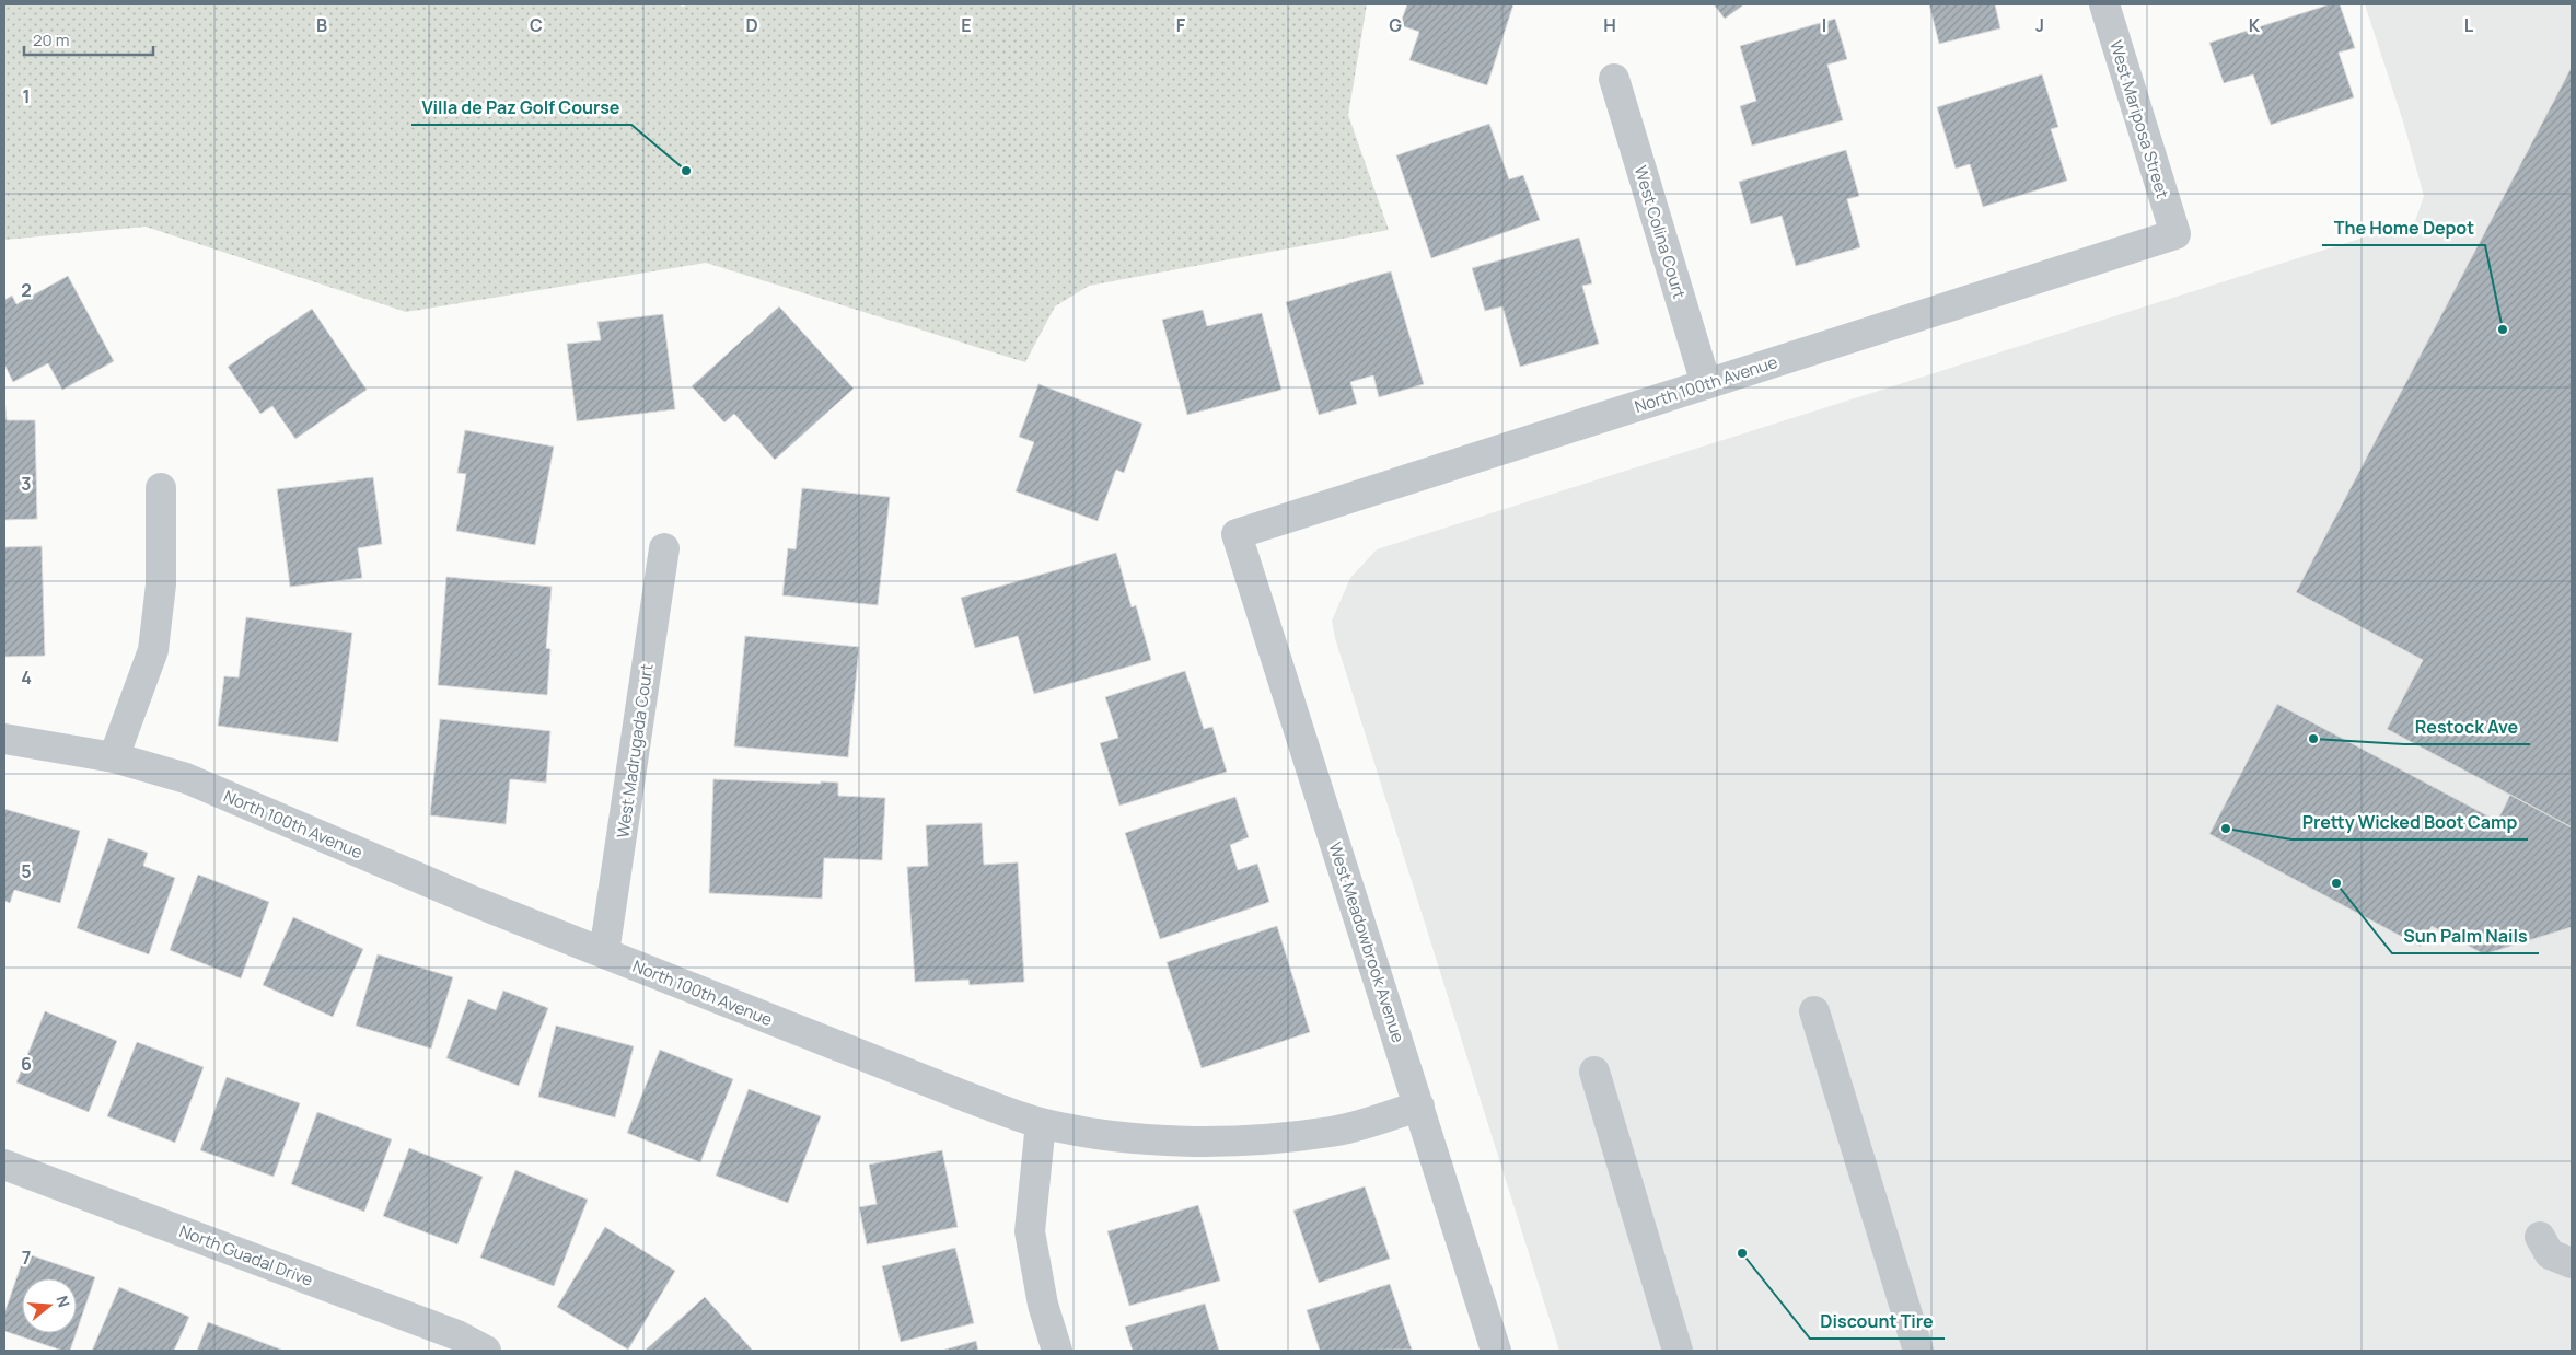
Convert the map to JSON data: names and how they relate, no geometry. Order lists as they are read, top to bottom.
{
  "streets": {
    "street": [
      "West Mariposa Street",
      "West Colina Court",
      "North 100th Avenue",
      "West Madrugada Court",
      "West Meadowbrook Avenue",
      "North Guadal Drive"
    ]
  },
  "crossings": [
    ["West Mariposa Street", "North 100th Avenue"],
    ["West Colina Court", "North 100th Avenue"],
    ["North 100th Avenue", "West Madrugada Court"],
    ["North 100th Avenue", "West Meadowbrook Avenue"]
  ],
  "places": [
    "Villa de Paz Golf Course",
    "The Home Depot",
    "Restock Ave",
    "Pretty Wicked Boot Camp",
    "Sun Palm Nails",
    "Discount Tire"
  ],
  "scale_bar": "20 m",
  "north": "right",
  "grid": {
    "columns": [
      "B",
      "C",
      "D",
      "E",
      "F",
      "G",
      "H",
      "I",
      "J",
      "K",
      "L"
    ],
    "rows": [
      "1",
      "2",
      "3",
      "4",
      "5",
      "6",
      "7"
    ]
  }
}
